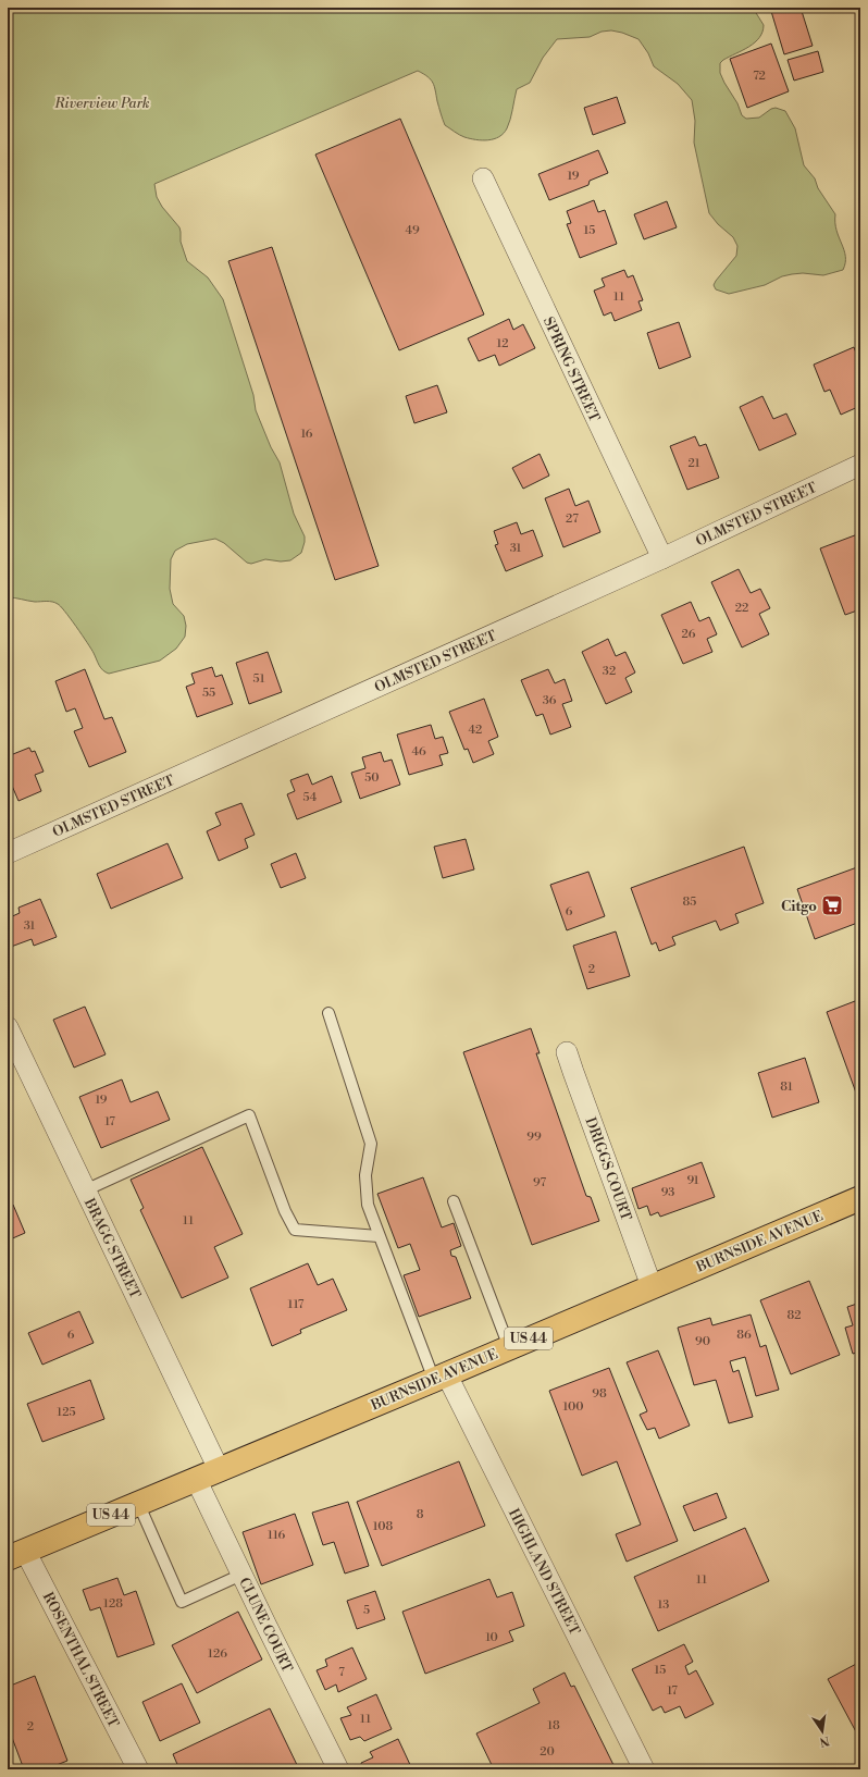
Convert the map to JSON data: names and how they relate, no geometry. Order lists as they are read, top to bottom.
{
  "streets": {
    "main road": ["BURNSIDE AVENUE", "US 44"],
    "street": [
      "SPRING STREET",
      "OLMSTED STREET",
      "DRIGGS COURT",
      "BRAGG STREET",
      "HIGHLAND STREET",
      "CLUNE COURT",
      "ROSENTHAL STREET"
    ]
  },
  "crossings": [
    ["SPRING STREET", "OLMSTED STREET"],
    ["DRIGGS COURT", "BURNSIDE AVENUE"],
    ["BURNSIDE AVENUE", "BRAGG STREET"],
    ["BURNSIDE AVENUE", "HIGHLAND STREET"],
    ["BURNSIDE AVENUE", "CLUNE COURT"],
    ["BURNSIDE AVENUE", "ROSENTHAL STREET"]
  ],
  "parks": ["Riverview Park"],
  "places": {
    "supermarket": ["Citgo"]
  },
  "house_numbers": [
    "72",
    "19",
    "49",
    "15",
    "11",
    "12",
    "16",
    "21",
    "27",
    "31",
    "22",
    "26",
    "32",
    "51",
    "55",
    "36",
    "42",
    "46",
    "50",
    "54",
    "85",
    "6",
    "31",
    "2",
    "81",
    "19",
    "17",
    "99",
    "91",
    "97",
    "93",
    "11",
    "117",
    "82",
    "6",
    "86",
    "90",
    "98",
    "100",
    "125",
    "8",
    "108",
    "116",
    "11",
    "128",
    "13",
    "5",
    "10",
    "126",
    "15",
    "7",
    "17",
    "11",
    "18",
    "2",
    "20"
  ],
  "north": "bottom"
}
